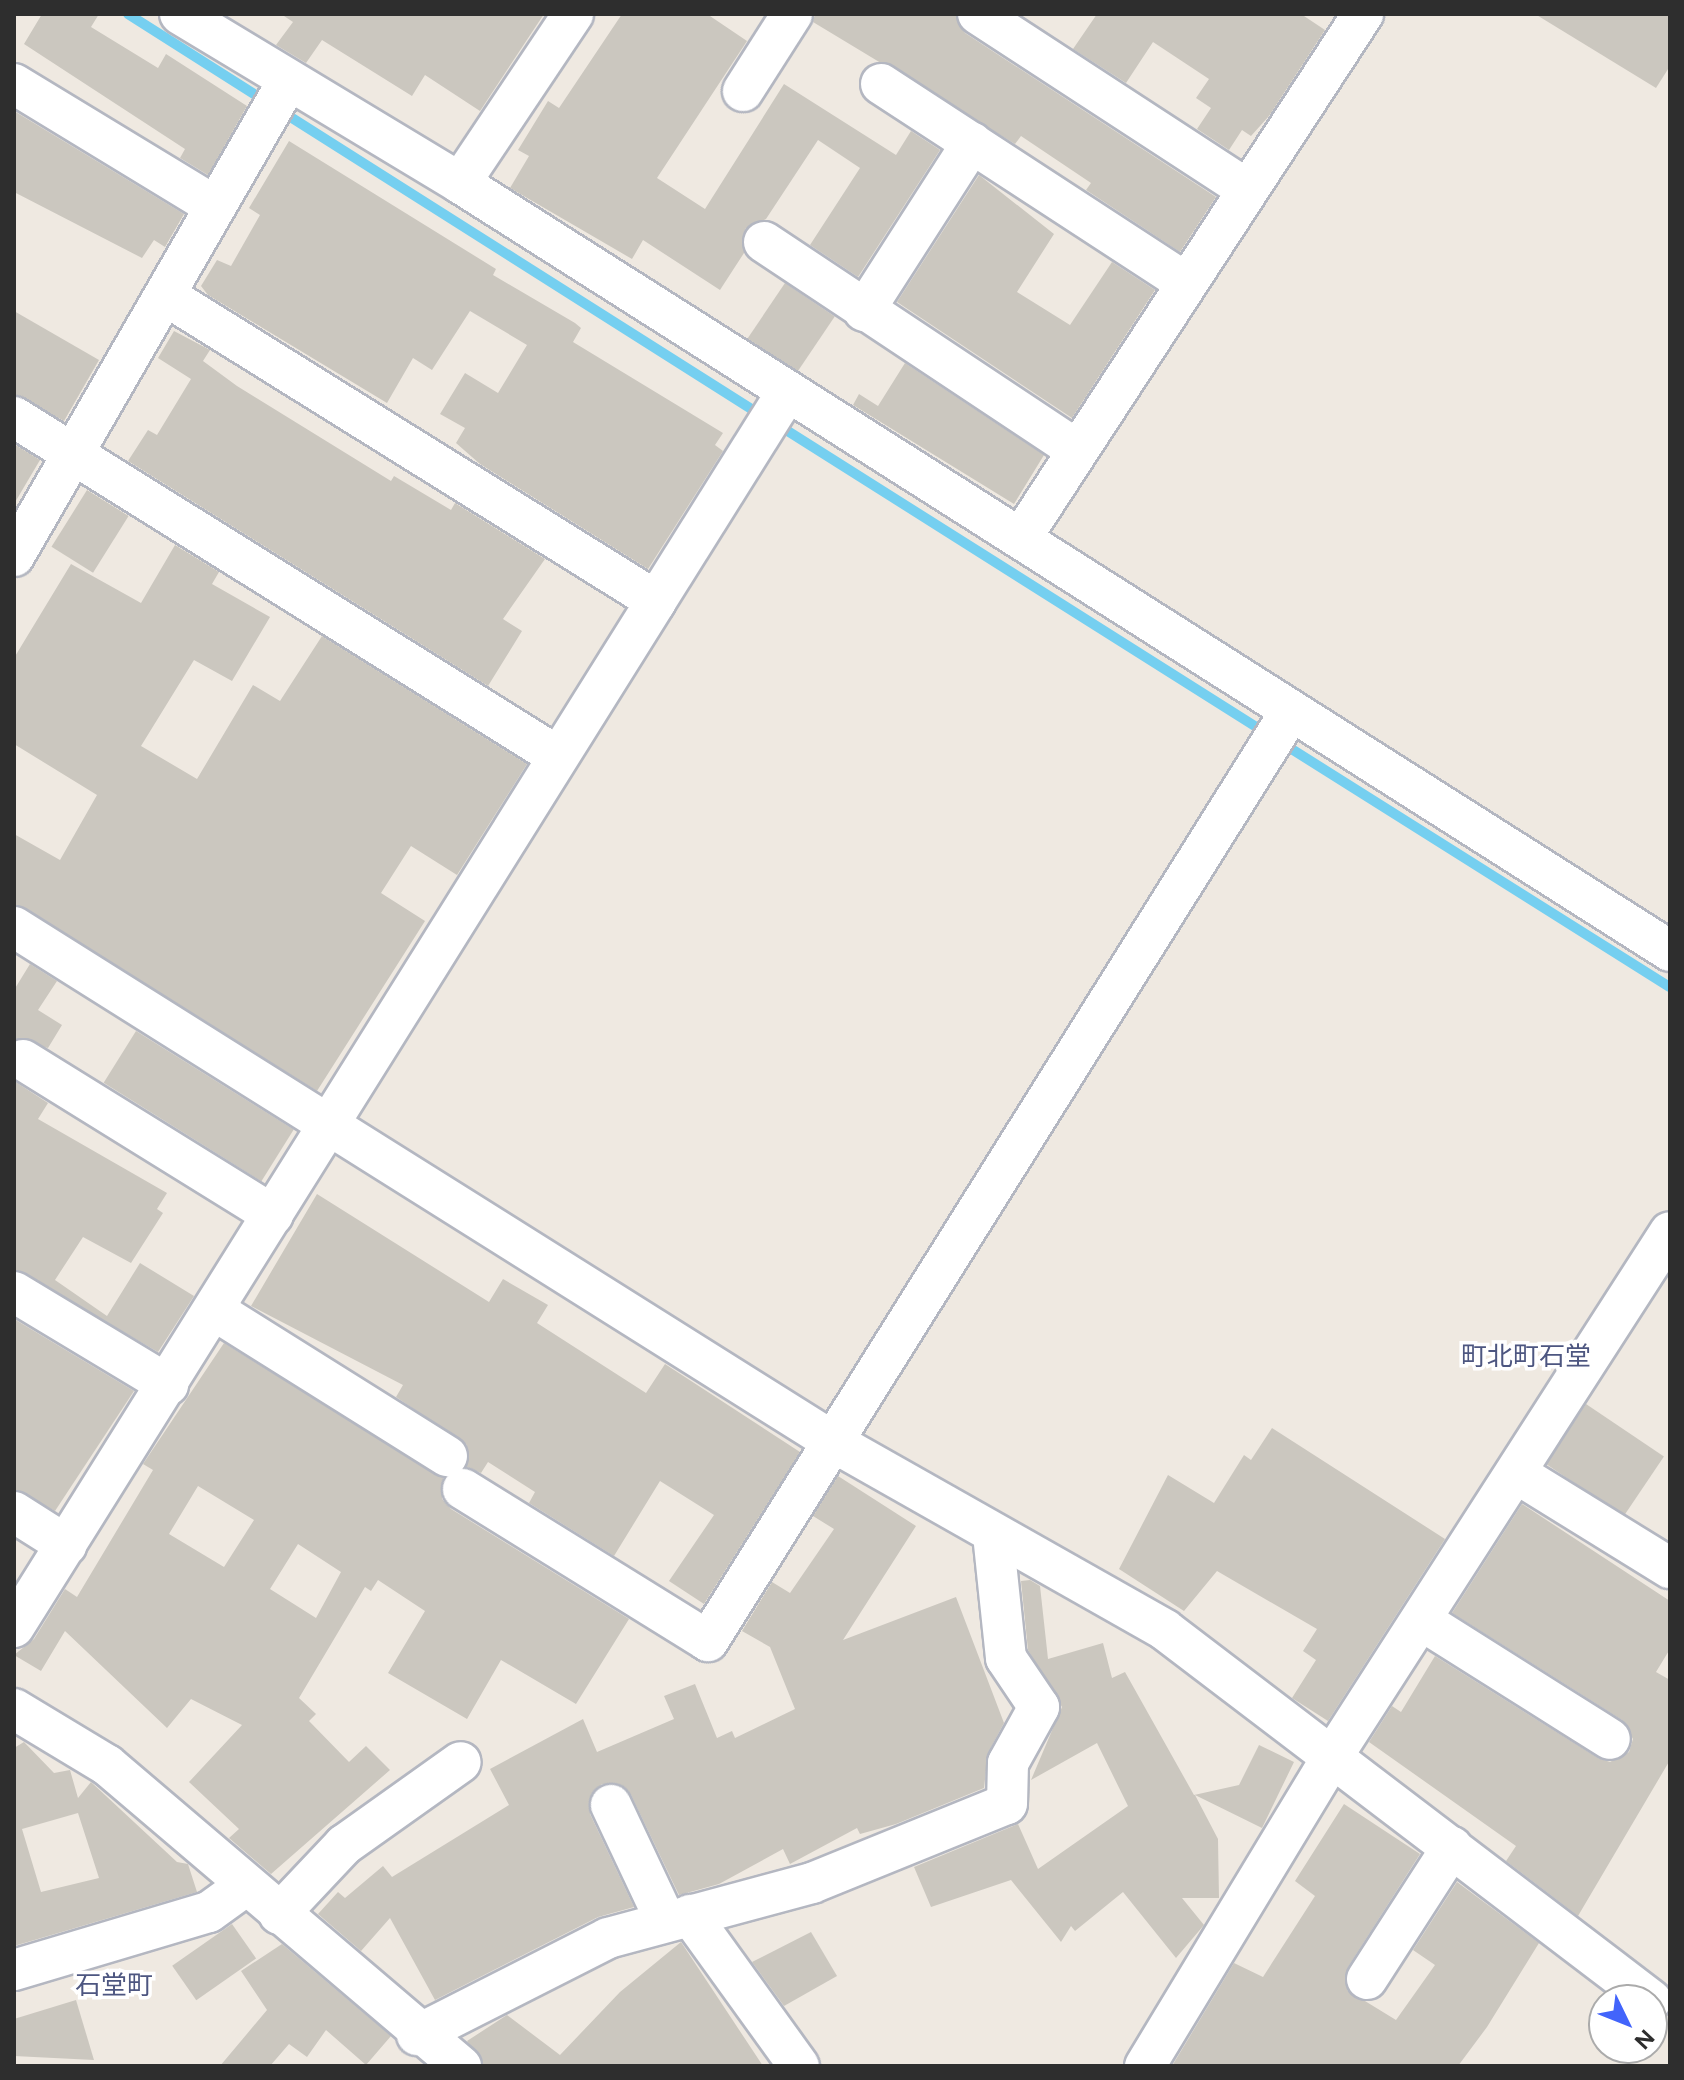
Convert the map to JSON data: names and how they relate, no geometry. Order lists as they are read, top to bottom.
{
  "districts": ["町北町石堂", "石堂町"],
  "north": "bottom right"
}
